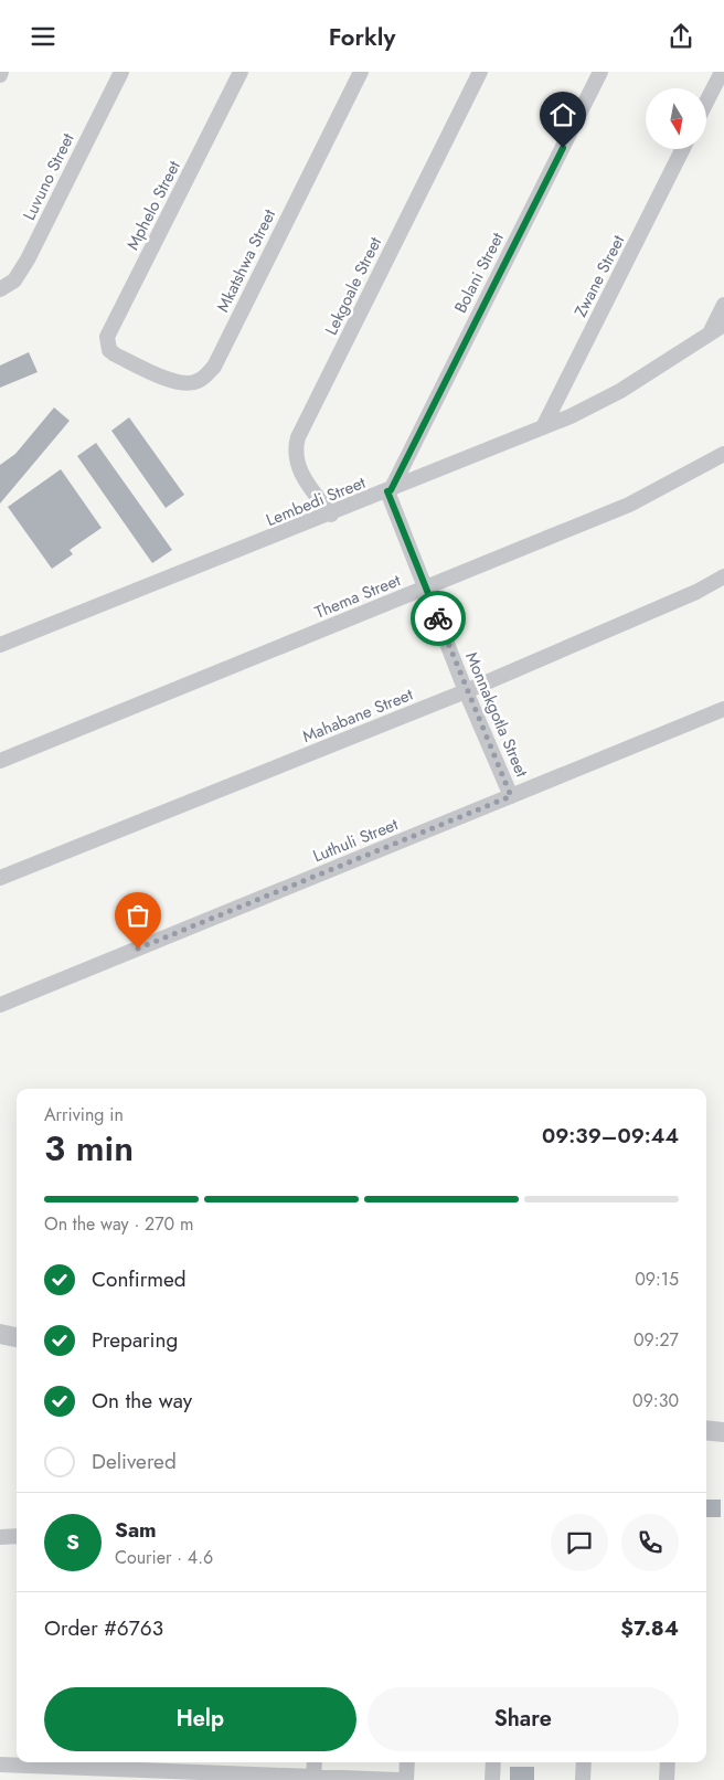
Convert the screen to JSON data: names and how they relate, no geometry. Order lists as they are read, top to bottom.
{
  "streets": {
    "street": [
      "Luvuno Street",
      "Mphelo Street",
      "Mkatshwa Street",
      "Bolani Street",
      "Zwane Street",
      "Lekgoale Street",
      "Lembedi Street",
      "Thema Street",
      "Monnakgotla Street",
      "Mahabane Street",
      "Luthuli Street"
    ]
  },
  "crossings": [
    ["Mphelo Street", "Mkatshwa Street"],
    ["Bolani Street", "Lembedi Street"],
    ["Bolani Street", "Monnakgotla Street"],
    ["Zwane Street", "Lembedi Street"],
    ["Lekgoale Street", "Lembedi Street"],
    ["Lembedi Street", "Monnakgotla Street"],
    ["Thema Street", "Monnakgotla Street"],
    ["Monnakgotla Street", "Mahabane Street"],
    ["Monnakgotla Street", "Luthuli Street"]
  ],
  "north": "bottom",
  "page": {
    "header": "Forkly",
    "heading": ["3 min", "Arriving in", "09:39–09:44"],
    "panel": [
      "Sam",
      "Courier · 4.6",
      "Order #6763",
      "$7.84"
    ],
    "bar": "On the way · 270 m",
    "list": [
      ["Confirmed", "09:15"],
      ["Preparing", "09:27"],
      ["On the way", "09:30"],
      "Delivered"
    ],
    "round": "S",
    "buttons": ["Help", "Share"]
  }
}
